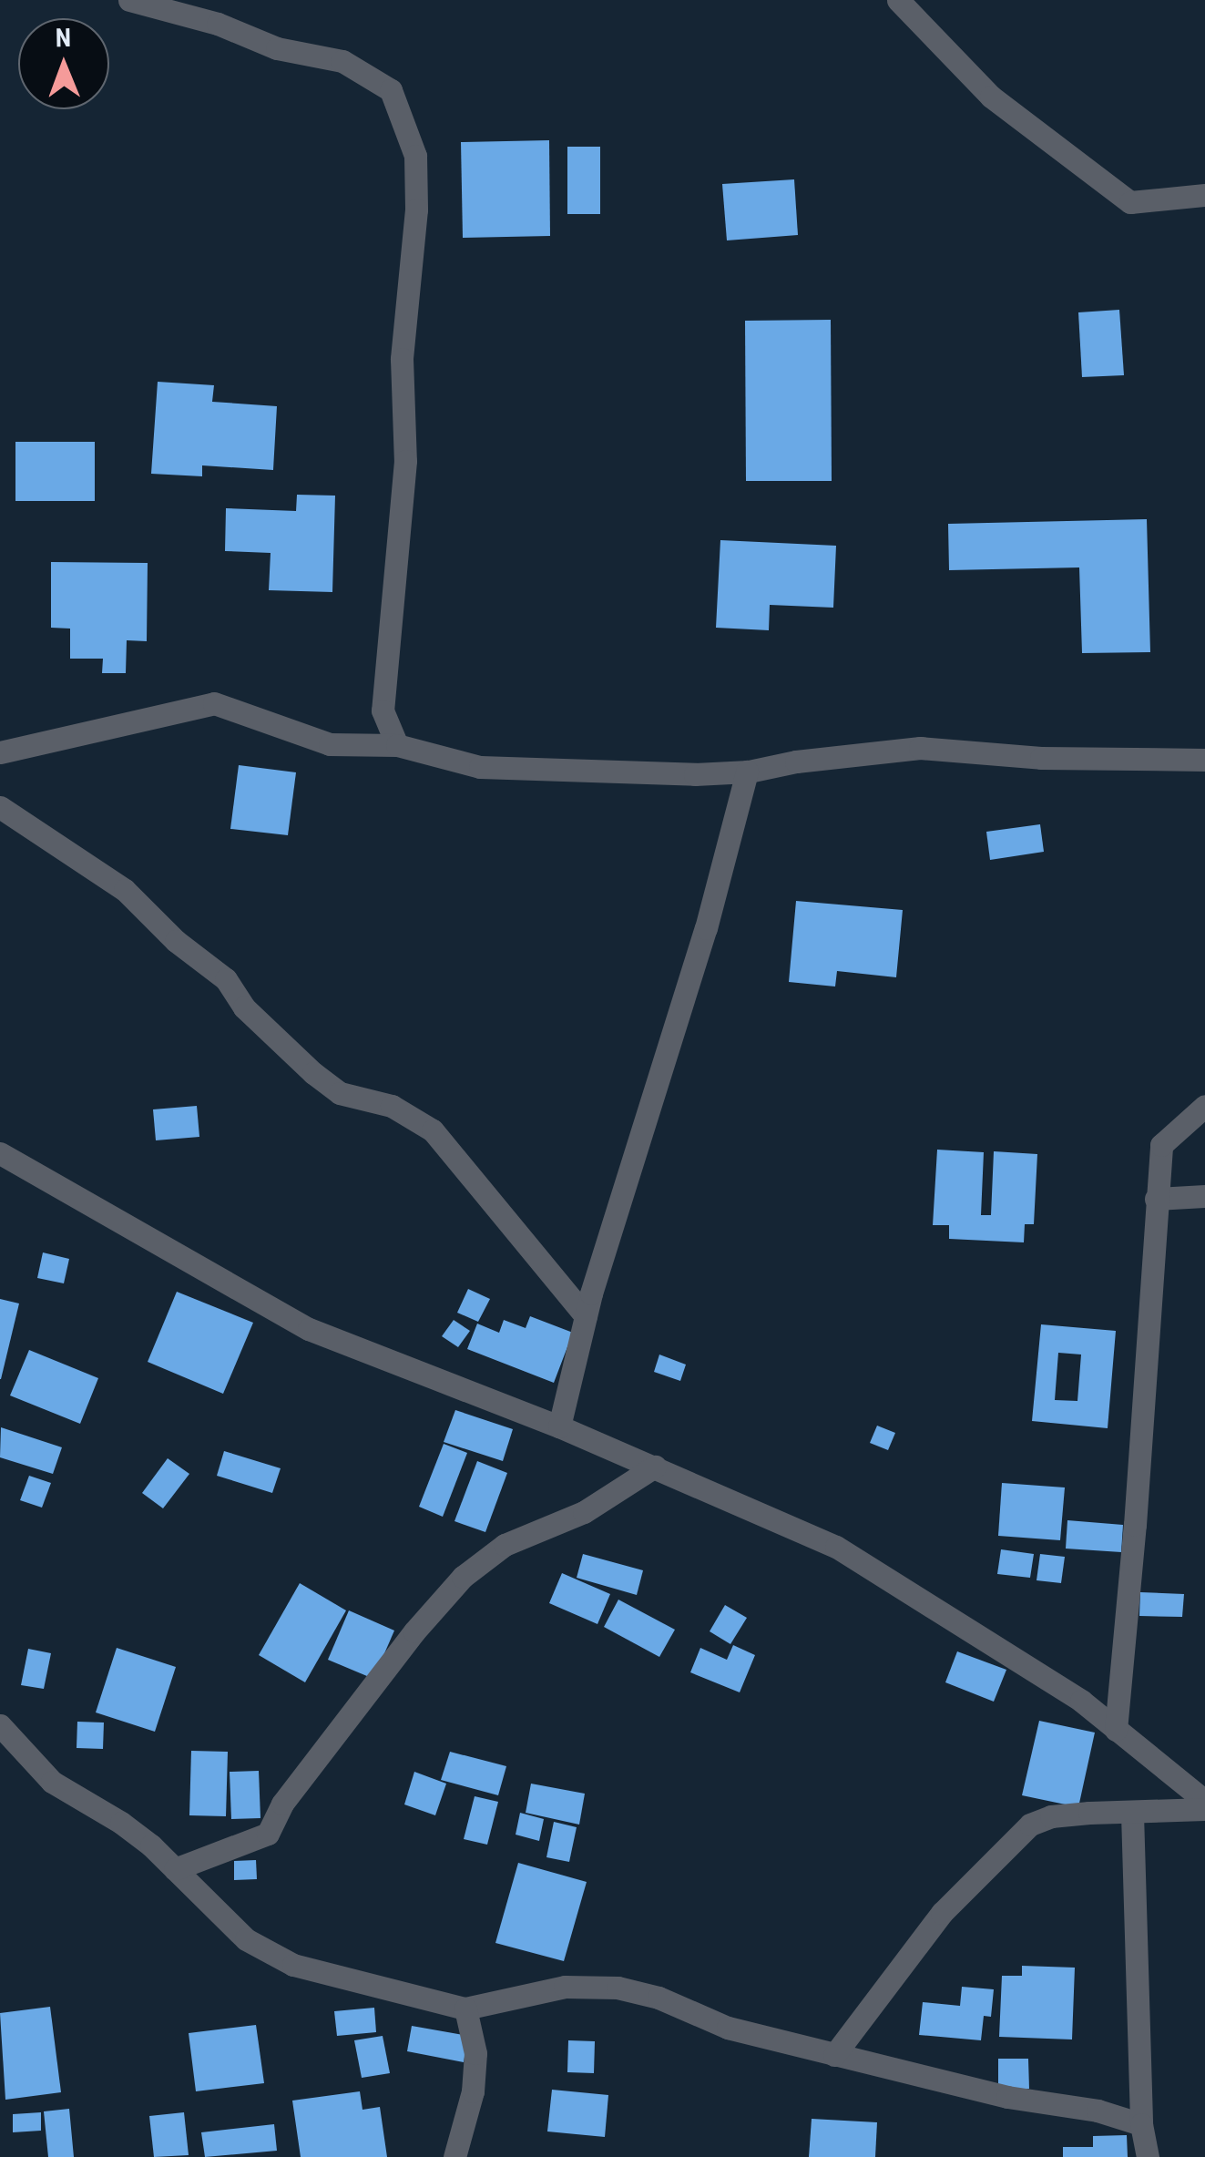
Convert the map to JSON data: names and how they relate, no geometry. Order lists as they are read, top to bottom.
{
  "north": "top"
}
